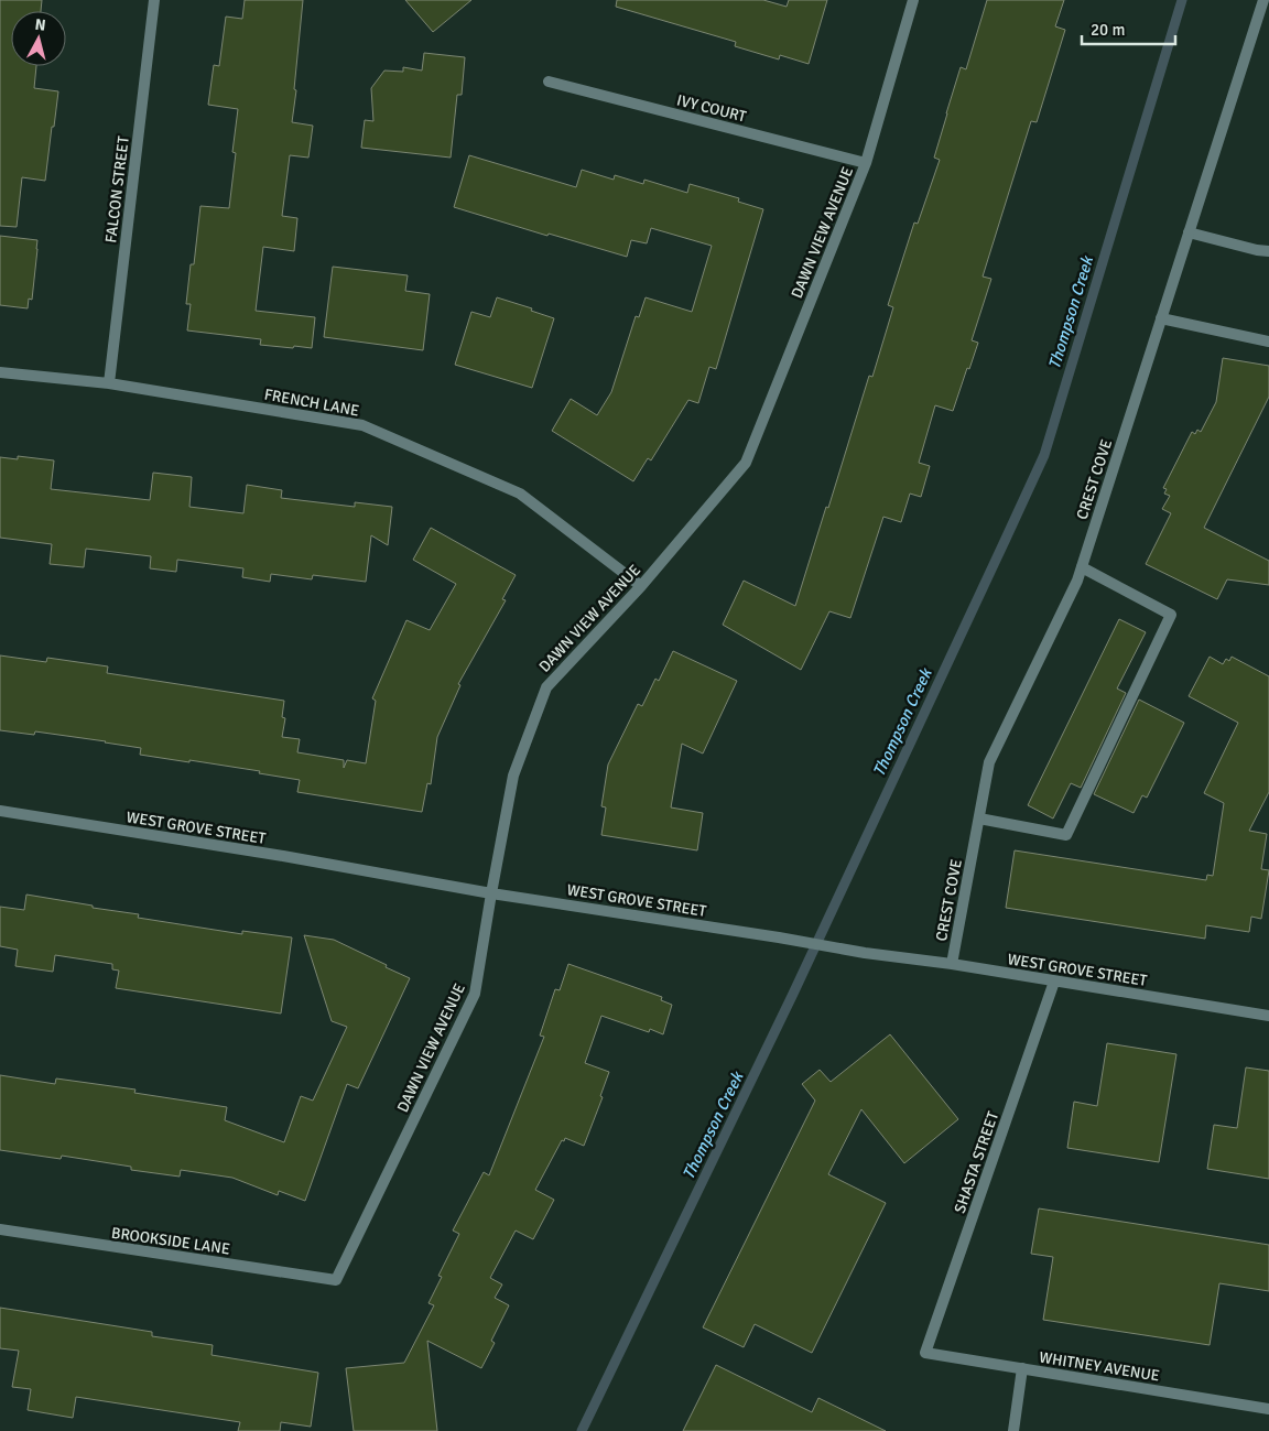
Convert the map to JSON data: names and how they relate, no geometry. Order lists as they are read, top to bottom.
{
  "streets": {
    "street": [
      "IVY COURT",
      "FALCON STREET",
      "DAWN VIEW AVENUE",
      "FRENCH LANE",
      "CREST COVE",
      "WEST GROVE STREET",
      "SHASTA STREET",
      "BROOKSIDE LANE",
      "WHITNEY AVENUE"
    ]
  },
  "crossings": [
    ["IVY COURT", "DAWN VIEW AVENUE"],
    ["FALCON STREET", "FRENCH LANE"],
    ["DAWN VIEW AVENUE", "FRENCH LANE"],
    ["DAWN VIEW AVENUE", "WEST GROVE STREET"],
    ["DAWN VIEW AVENUE", "BROOKSIDE LANE"],
    ["CREST COVE", "WEST GROVE STREET"],
    ["WEST GROVE STREET", "SHASTA STREET"],
    ["SHASTA STREET", "WHITNEY AVENUE"]
  ],
  "water": ["Thompson Creek"],
  "scale_bar": "20 m",
  "north": "top"
}
